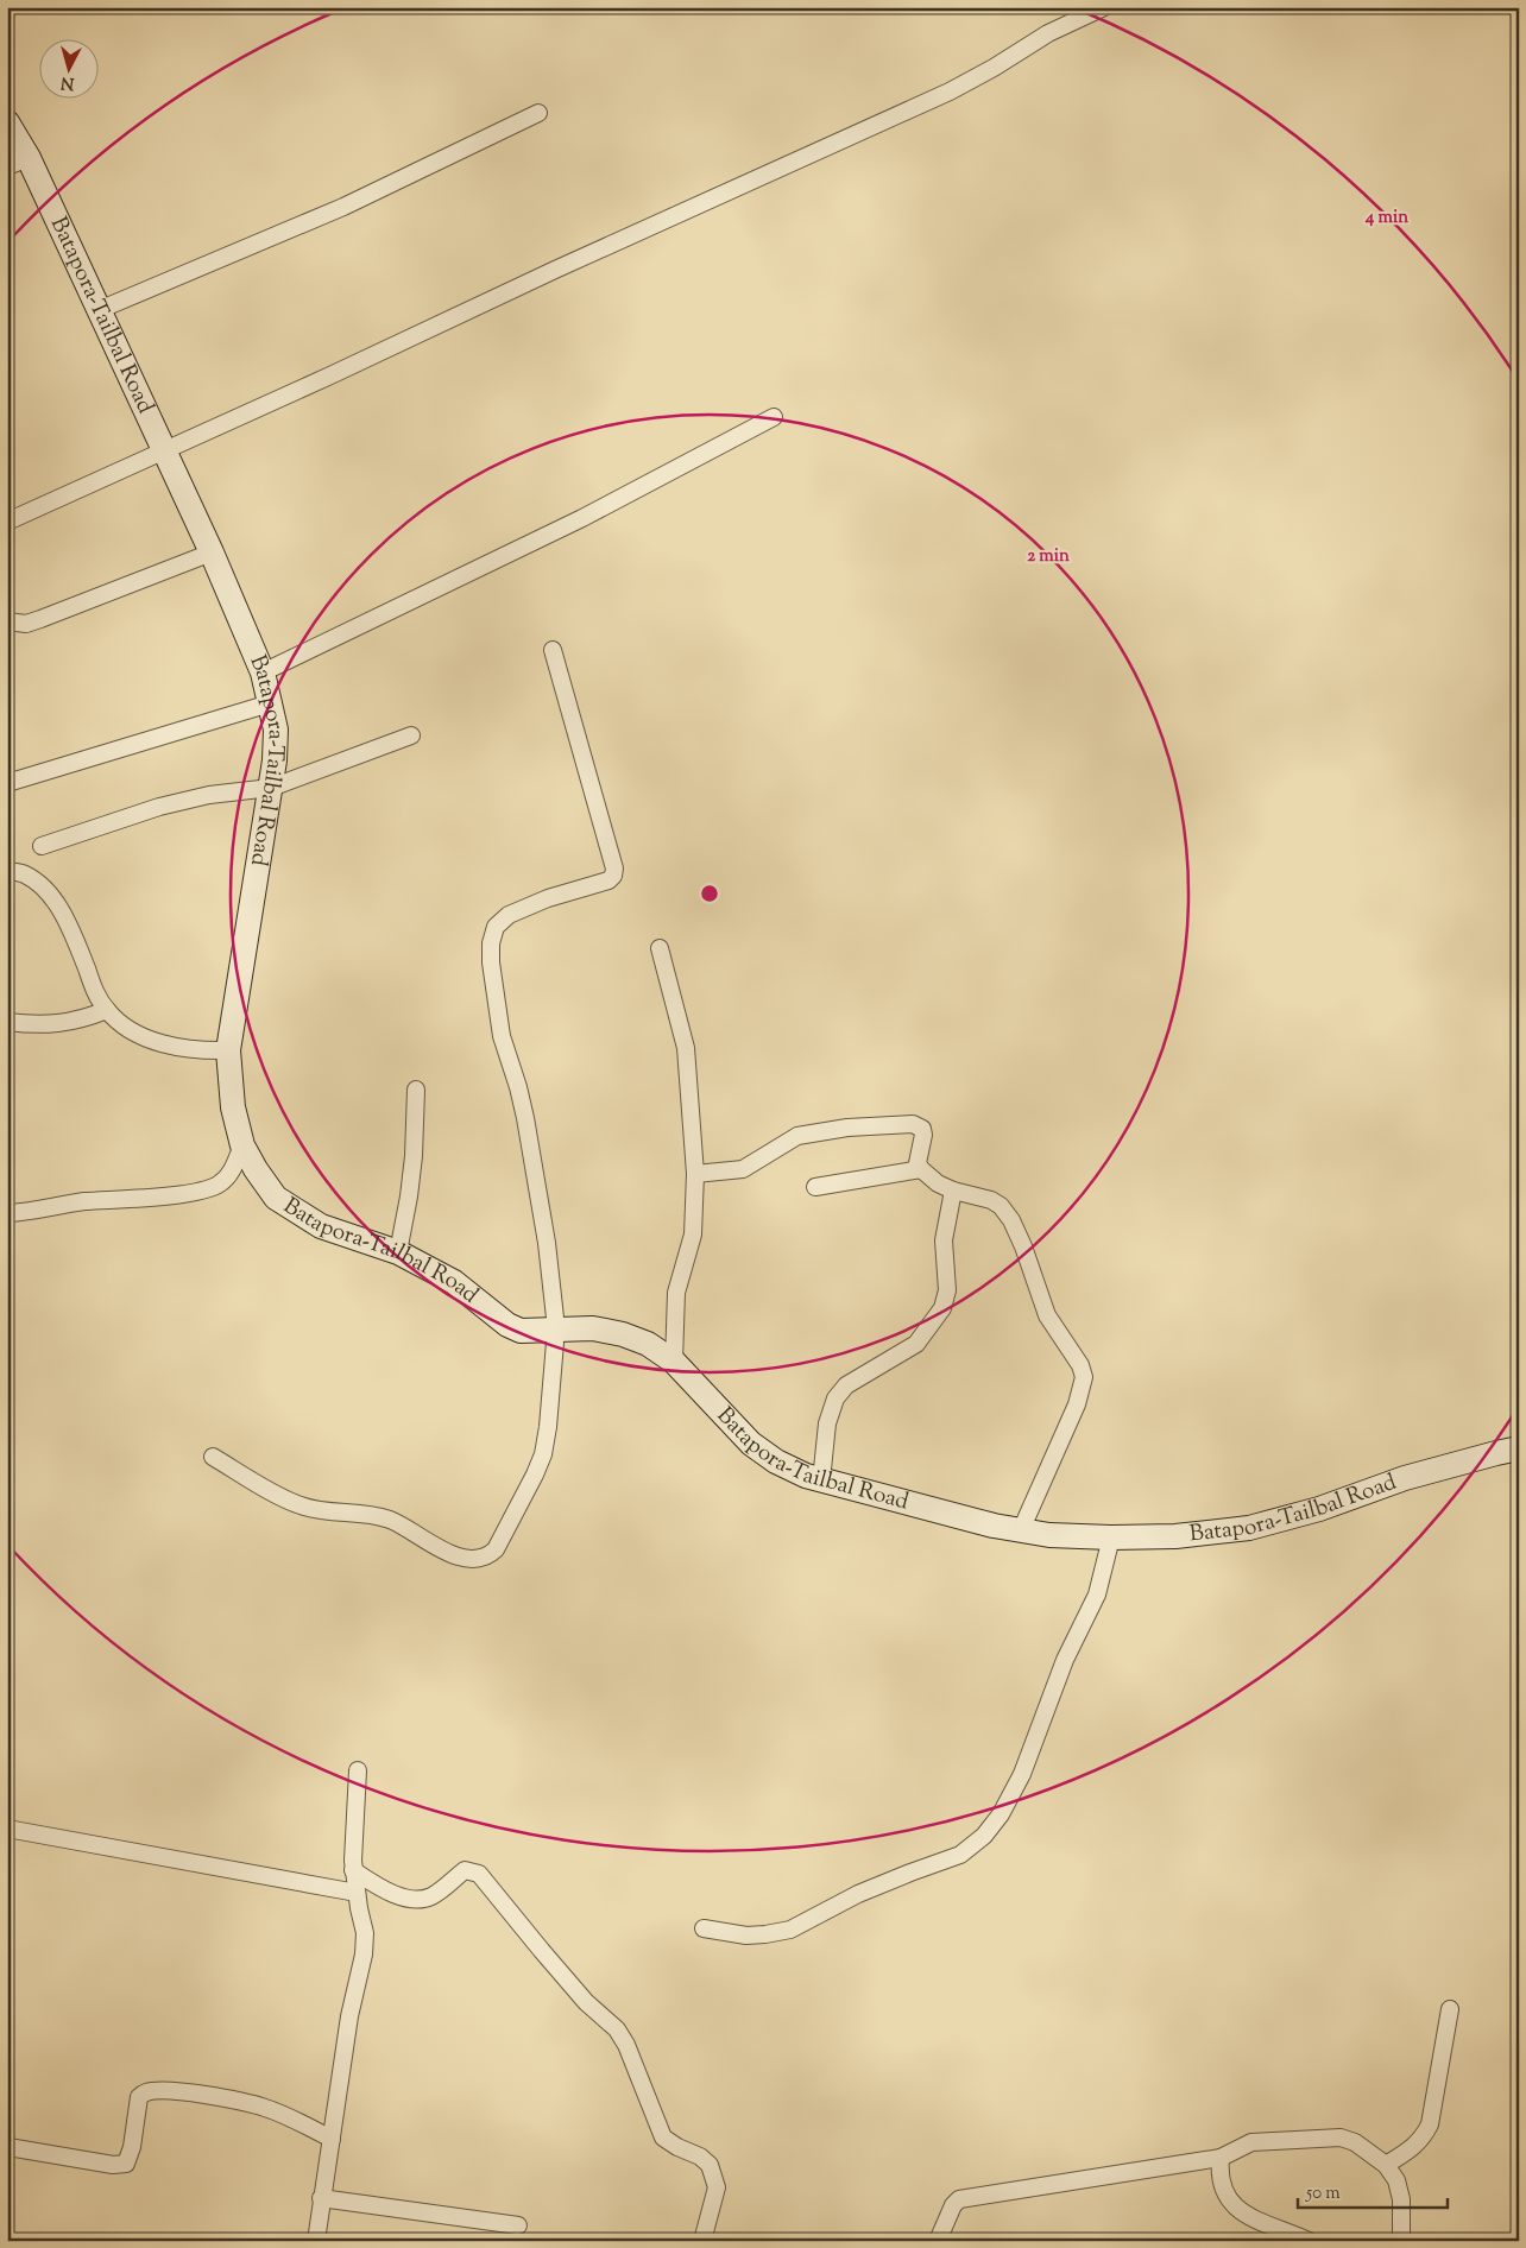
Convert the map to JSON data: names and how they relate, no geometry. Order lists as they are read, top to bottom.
{
  "streets": {
    "main road": ["Batapora-Tailbal Road"]
  },
  "scale_bar": "50 m",
  "north": "bottom",
  "rings": ["4 min", "2 min"]
}
